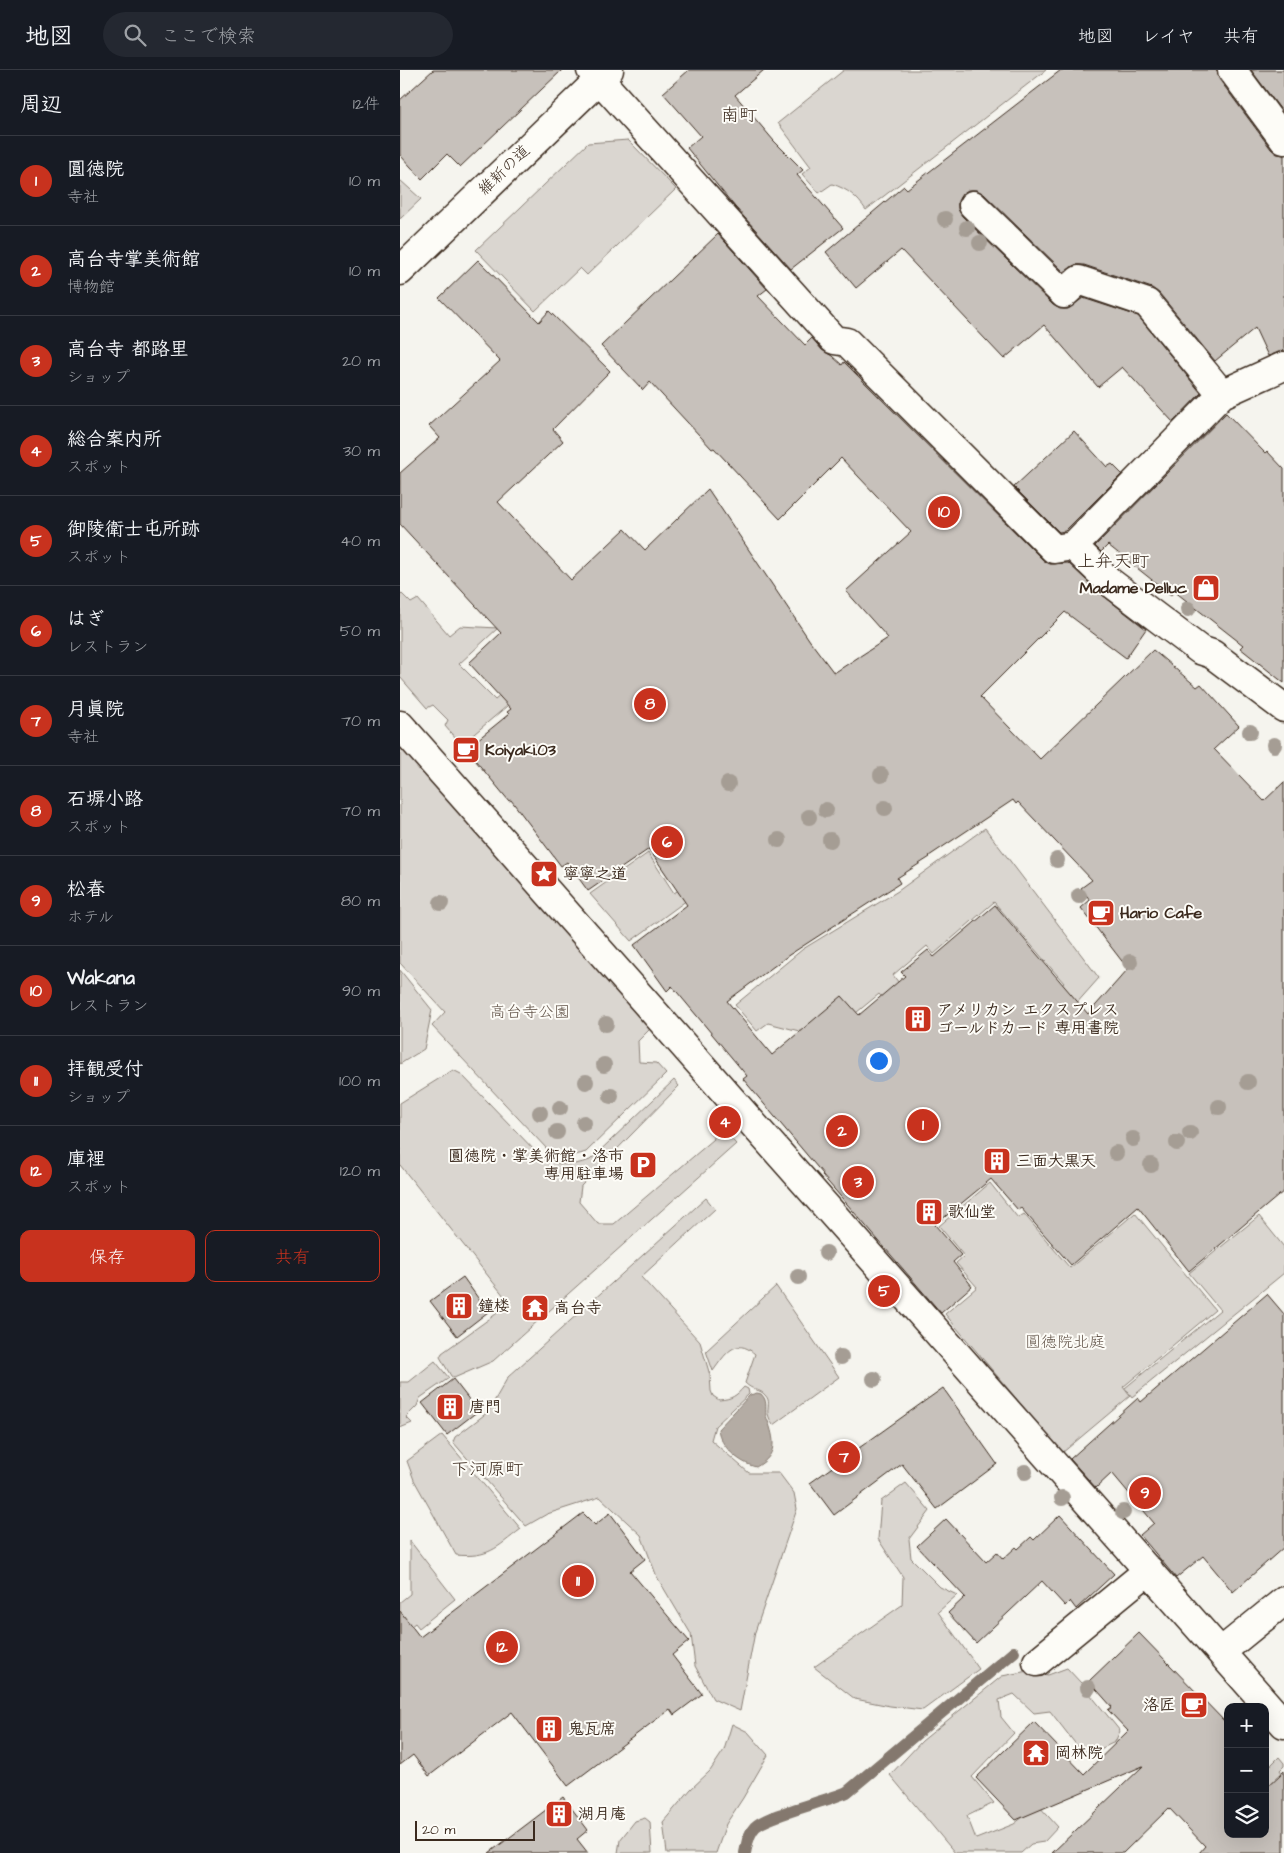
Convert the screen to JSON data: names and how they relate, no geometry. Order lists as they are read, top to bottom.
{
  "streets": {
    "street": ["維新の道"]
  },
  "districts": ["南町", "上弁天町", "下河原町"],
  "parks": ["高台寺公園", "圓徳院北庭"],
  "places": {
    "shop": ["Madame Delluc"],
    "cafe": ["Koiyaki.03", "Hario Cafe", "洛匠"],
    "place": ["寧寧之道"],
    "building": [
      "アメリカン エクスプレス ゴールドカード 専用書院",
      "三面大黒天",
      "歌仙堂",
      "鐘楼",
      "唐門",
      "鬼瓦席",
      "湖月庵"
    ],
    "parking": ["圓徳院・掌美術館・洛市 専用駐車場"],
    "temple": ["高台寺", "岡林院"]
  },
  "scale_bar": "20 m",
  "page": {
    "header": "地図",
    "search": "ここで検索",
    "nav": ["地図", "レイヤ", "共有"],
    "heading": ["周辺", "12件"],
    "list": [
      {
        "mark": "1",
        "name": "圓徳院",
        "note": "寺社",
        "value": "10 m"
      },
      {
        "mark": "2",
        "name": "高台寺掌美術館",
        "note": "博物館",
        "value": "10 m"
      },
      {
        "mark": "3",
        "name": "高台寺 都路里",
        "note": "ショップ",
        "value": "20 m"
      },
      {
        "mark": "4",
        "name": "総合案内所",
        "note": "スポット",
        "value": "30 m"
      },
      {
        "mark": "5",
        "name": "御陵衛士屯所跡",
        "note": "スポット",
        "value": "40 m"
      },
      {
        "mark": "6",
        "name": "はぎ",
        "note": "レストラン",
        "value": "50 m"
      },
      {
        "mark": "7",
        "name": "月眞院",
        "note": "寺社",
        "value": "70 m"
      },
      {
        "mark": "8",
        "name": "石塀小路",
        "note": "スポット",
        "value": "70 m"
      },
      {
        "mark": "9",
        "name": "松春",
        "note": "ホテル",
        "value": "80 m"
      },
      {
        "mark": "10",
        "name": "Wakana",
        "note": "レストラン",
        "value": "90 m"
      },
      {
        "mark": "11",
        "name": "拝観受付",
        "note": "ショップ",
        "value": "100 m"
      },
      {
        "mark": "12",
        "name": "庫裡",
        "note": "スポット",
        "value": "120 m"
      }
    ],
    "pins": [
      "10",
      "8",
      "6",
      "4",
      "1",
      "2",
      "3",
      "5",
      "7",
      "9",
      "11",
      "12"
    ],
    "buttons": ["保存", "共有"],
    "map_buttons": ["+", "−"],
    "scale": "20 m"
  }
}
